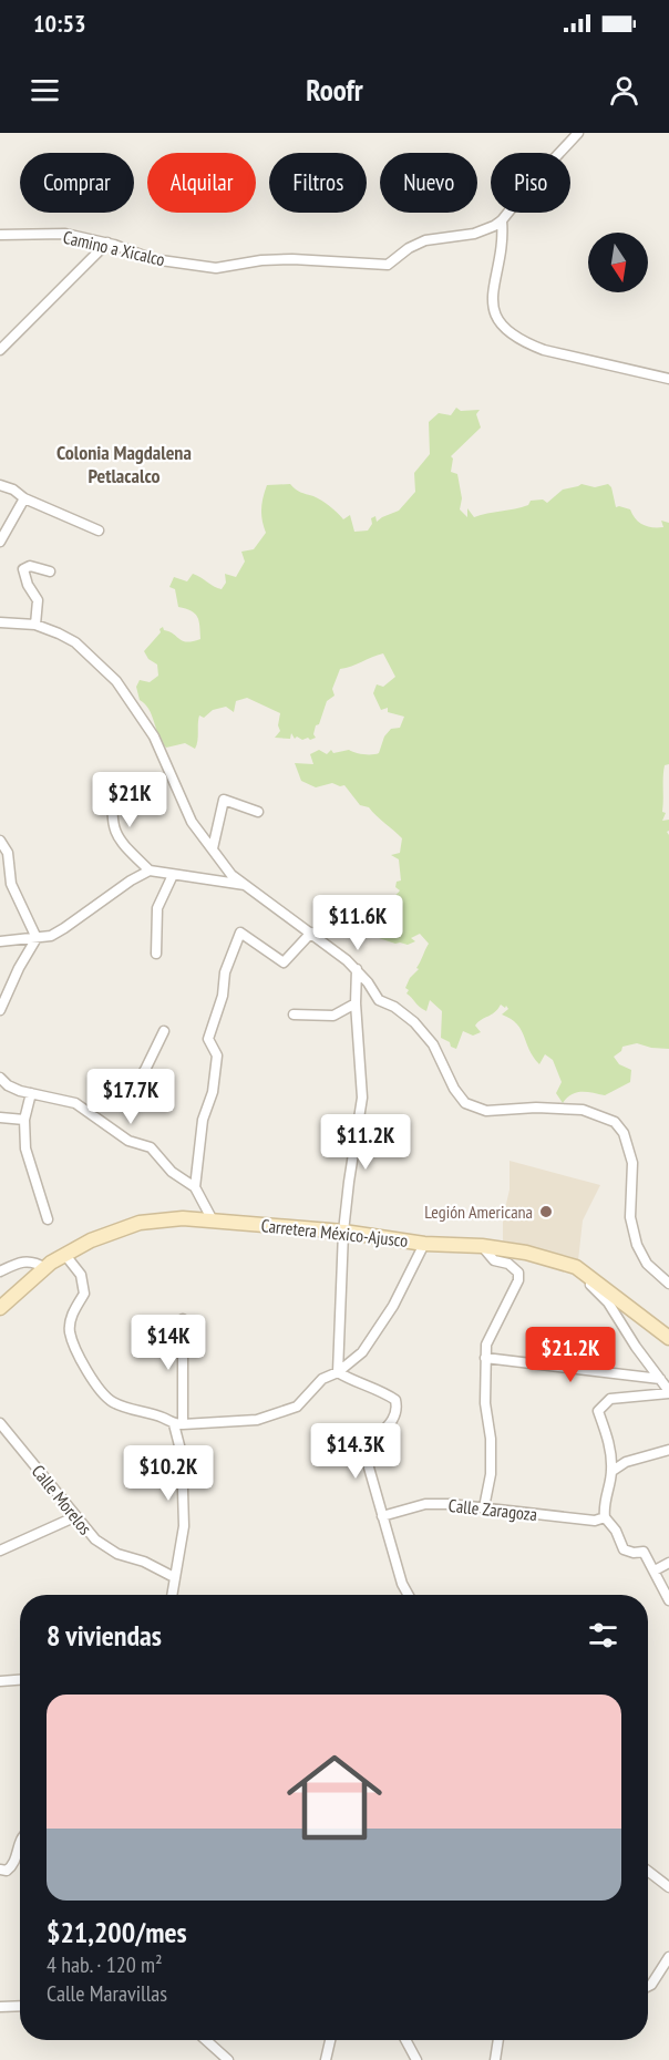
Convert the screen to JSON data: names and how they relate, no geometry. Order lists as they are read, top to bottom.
{
  "streets": {
    "main road": ["Carretera México-Ajusco"],
    "street": ["Camino a Xicalco", "Calle Morelos", "Calle Zaragoza"]
  },
  "districts": ["Colonia Magdalena Petlacalco"],
  "places": ["Legión Americana"],
  "north": "bottom",
  "page": {
    "status": "10:53",
    "header": "Roofr",
    "chip": [
      "Comprar",
      "Alquilar",
      "Filtros",
      "Nuevo",
      "Piso"
    ],
    "price": [
      "$21K",
      "$11.6K",
      "$17.7K",
      "$11.2K",
      "$14K",
      "$21.2K",
      "$14.3K",
      "$10.2K"
    ],
    "heading": "8 viviendas",
    "list": [
      {
        "name": "$21,200/mes",
        "note": "4 hab. · 120 m² · Calle Maravillas"
      }
    ]
  }
}
